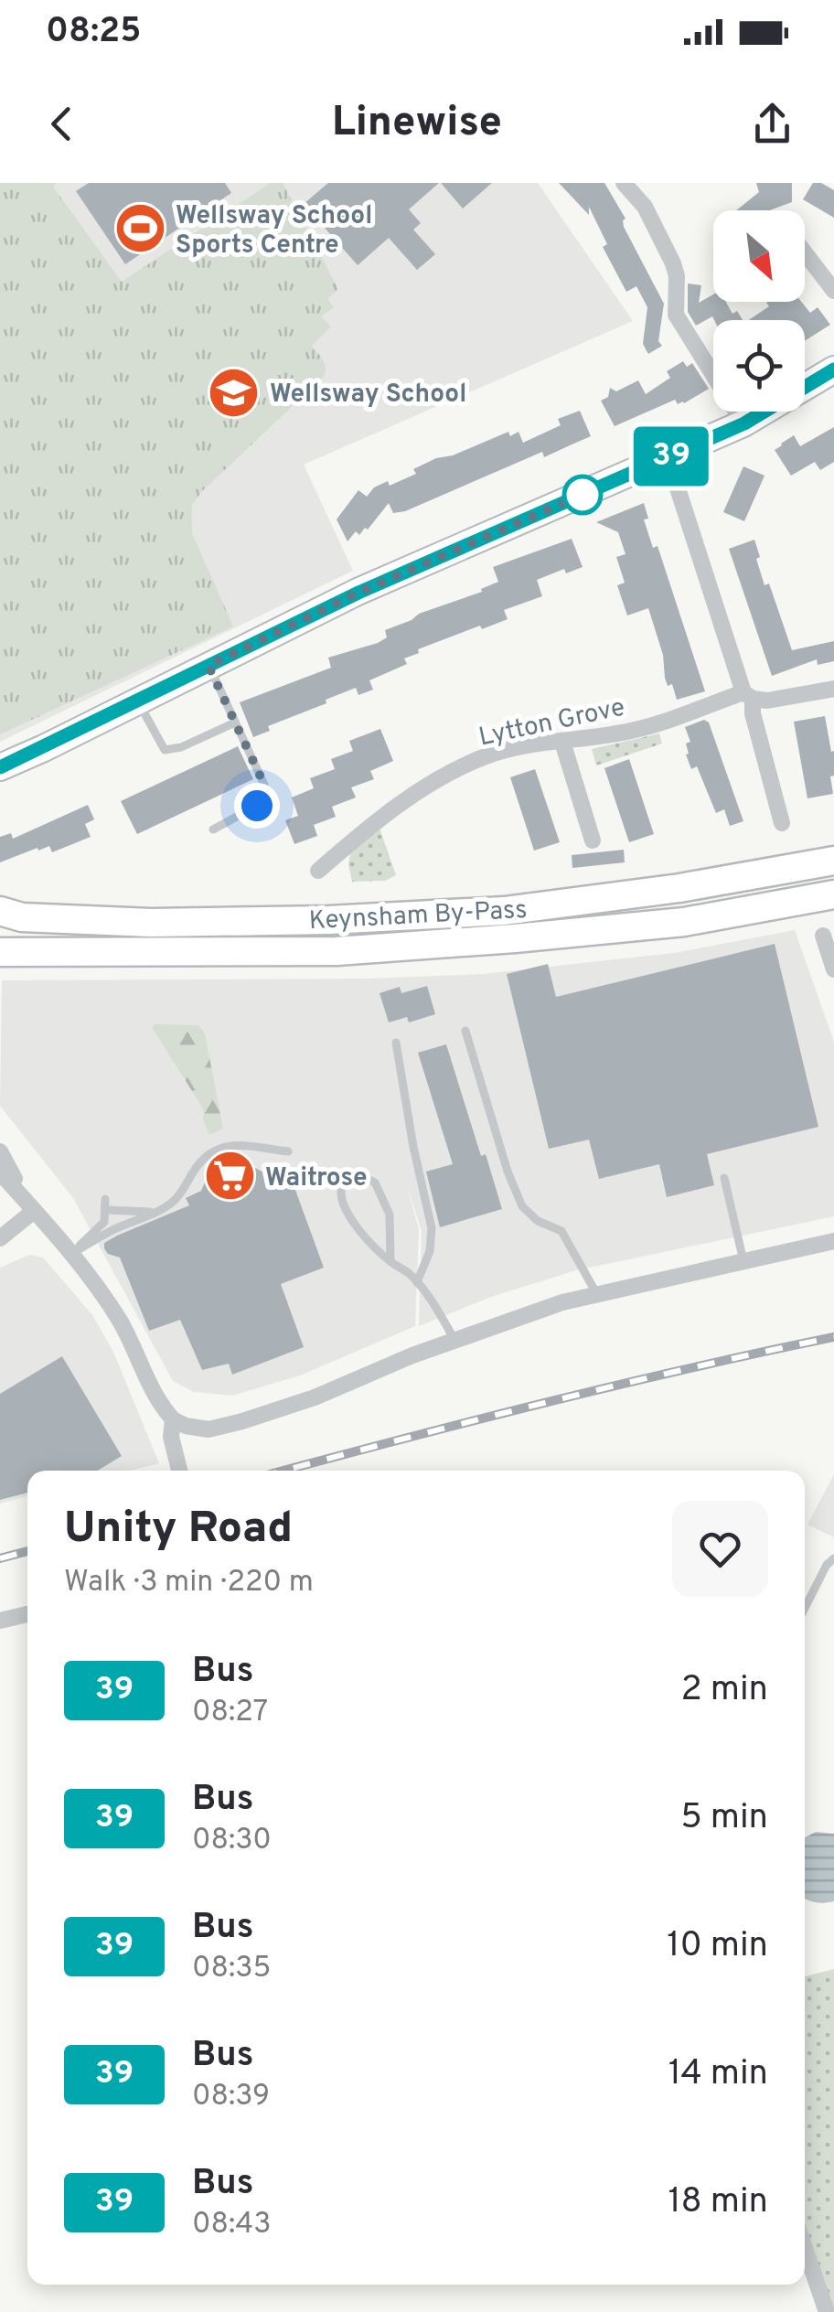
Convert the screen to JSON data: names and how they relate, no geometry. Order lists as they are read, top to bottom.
{
  "streets": {
    "highway": ["Keynsham By-Pass"],
    "street": ["Lytton Grove"]
  },
  "places": {
    "sports": ["Wellsway School Sports Centre"],
    "school or university": ["Wellsway School"],
    "supermarket": ["Waitrose"]
  },
  "lines": ["bus line 39"],
  "north": "bottom right",
  "page": {
    "status": "08:25",
    "header": "Linewise",
    "on_map": "39",
    "heading": ["Unity Road", "Walk · 3 min · 220 m"],
    "list": [
      {
        "mark": "39",
        "name": "Bus",
        "note": "08:27",
        "value": "2 min"
      },
      {
        "mark": "39",
        "name": "Bus",
        "note": "08:30",
        "value": "5 min"
      },
      {
        "mark": "39",
        "name": "Bus",
        "note": "08:35",
        "value": "10 min"
      },
      {
        "mark": "39",
        "name": "Bus",
        "note": "08:39",
        "value": "14 min"
      },
      {
        "mark": "39",
        "name": "Bus",
        "note": "08:43",
        "value": "18 min"
      }
    ]
  }
}
